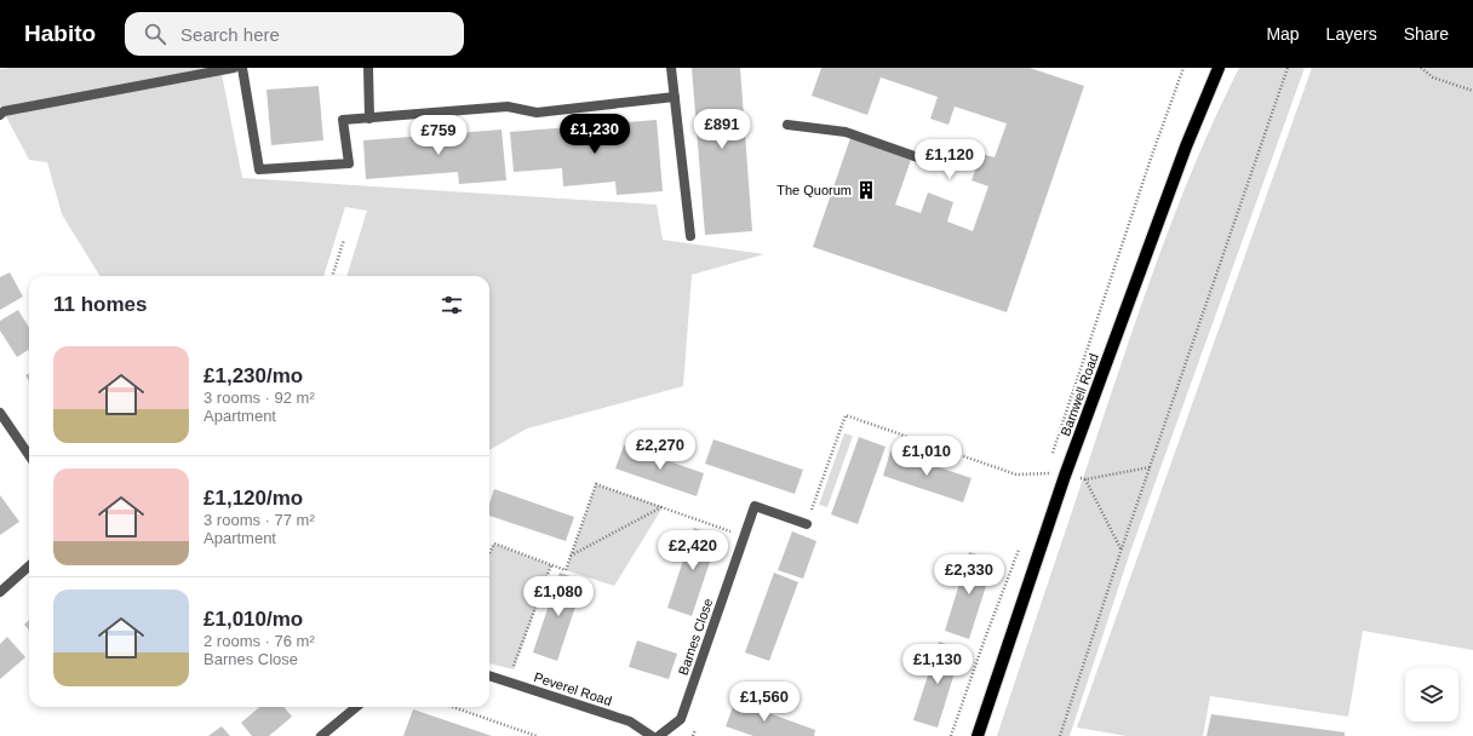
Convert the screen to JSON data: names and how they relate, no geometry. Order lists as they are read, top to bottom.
{
  "streets": {
    "main road": ["Barnwell Road"],
    "street": ["Barnes Close", "Peverel Road"]
  },
  "places": {
    "building": ["The Quorum"]
  },
  "page": {
    "header": "Habito",
    "search": "Search here",
    "nav": ["Map", "Layers", "Share"],
    "price": [
      "£891",
      "£1,230",
      "£759",
      "£1,120",
      "£2,270",
      "£1,010",
      "£2,420",
      "£2,330",
      "£1,080",
      "£1,130",
      "£1,560"
    ],
    "heading": "11 homes",
    "list": [
      {
        "name": "£1,230/mo",
        "note": "3 rooms · 92 m² · Apartment"
      },
      {
        "name": "£1,120/mo",
        "note": "3 rooms · 77 m² · Apartment"
      },
      {
        "name": "£1,010/mo",
        "note": "2 rooms · 76 m² · Barnes Close"
      }
    ]
  }
}
